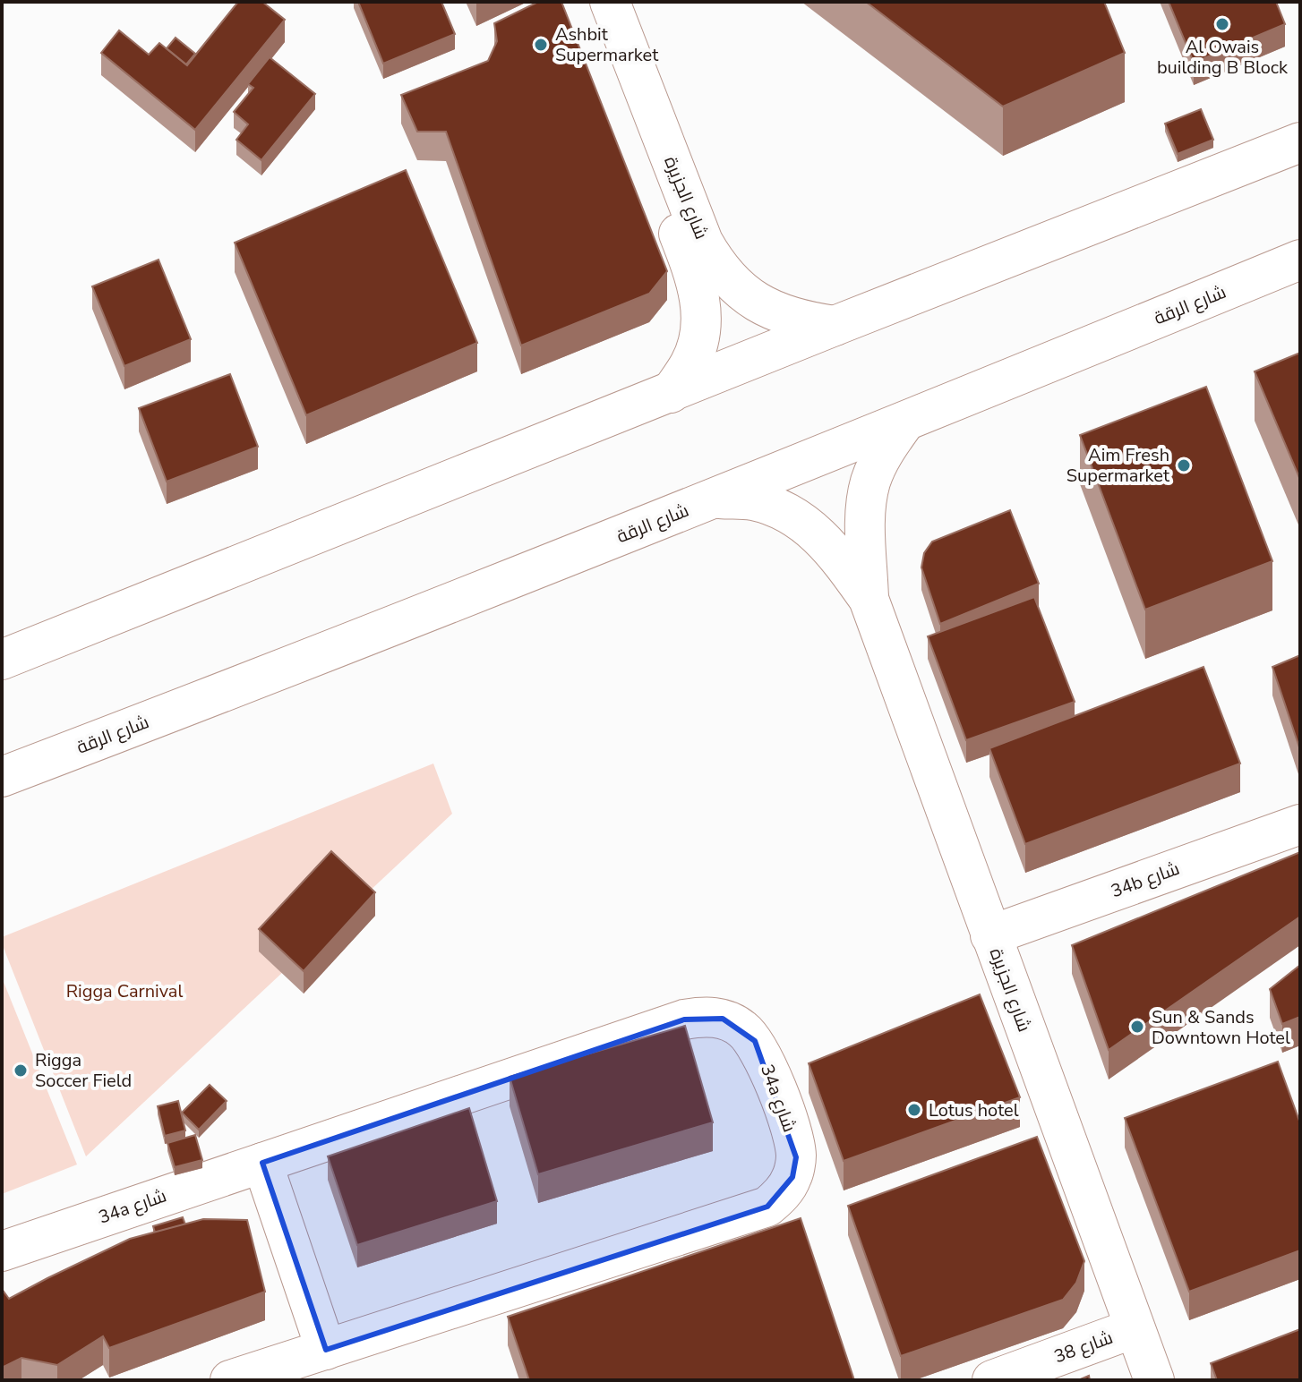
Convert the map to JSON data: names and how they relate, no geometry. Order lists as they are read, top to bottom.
{
  "streets": {
    "street": [
      "شارع الجزيرة",
      "شارع الرقة",
      "34b شارع",
      "34a شارع",
      "شارع 38"
    ]
  },
  "crossings": [
    ["شارع الجزيرة", "شارع الرقة"],
    ["شارع الجزيرة", "34b شارع"],
    ["شارع الجزيرة", "شارع 38"]
  ],
  "parks": ["Rigga Carnival"],
  "places": [
    "Al Owais building B Block",
    "Ashbit Supermarket",
    "Aim Fresh Supermarket",
    "Sun & Sands Downtown Hotel",
    "Rigga Soccer Field",
    "Lotus hotel"
  ]
}
